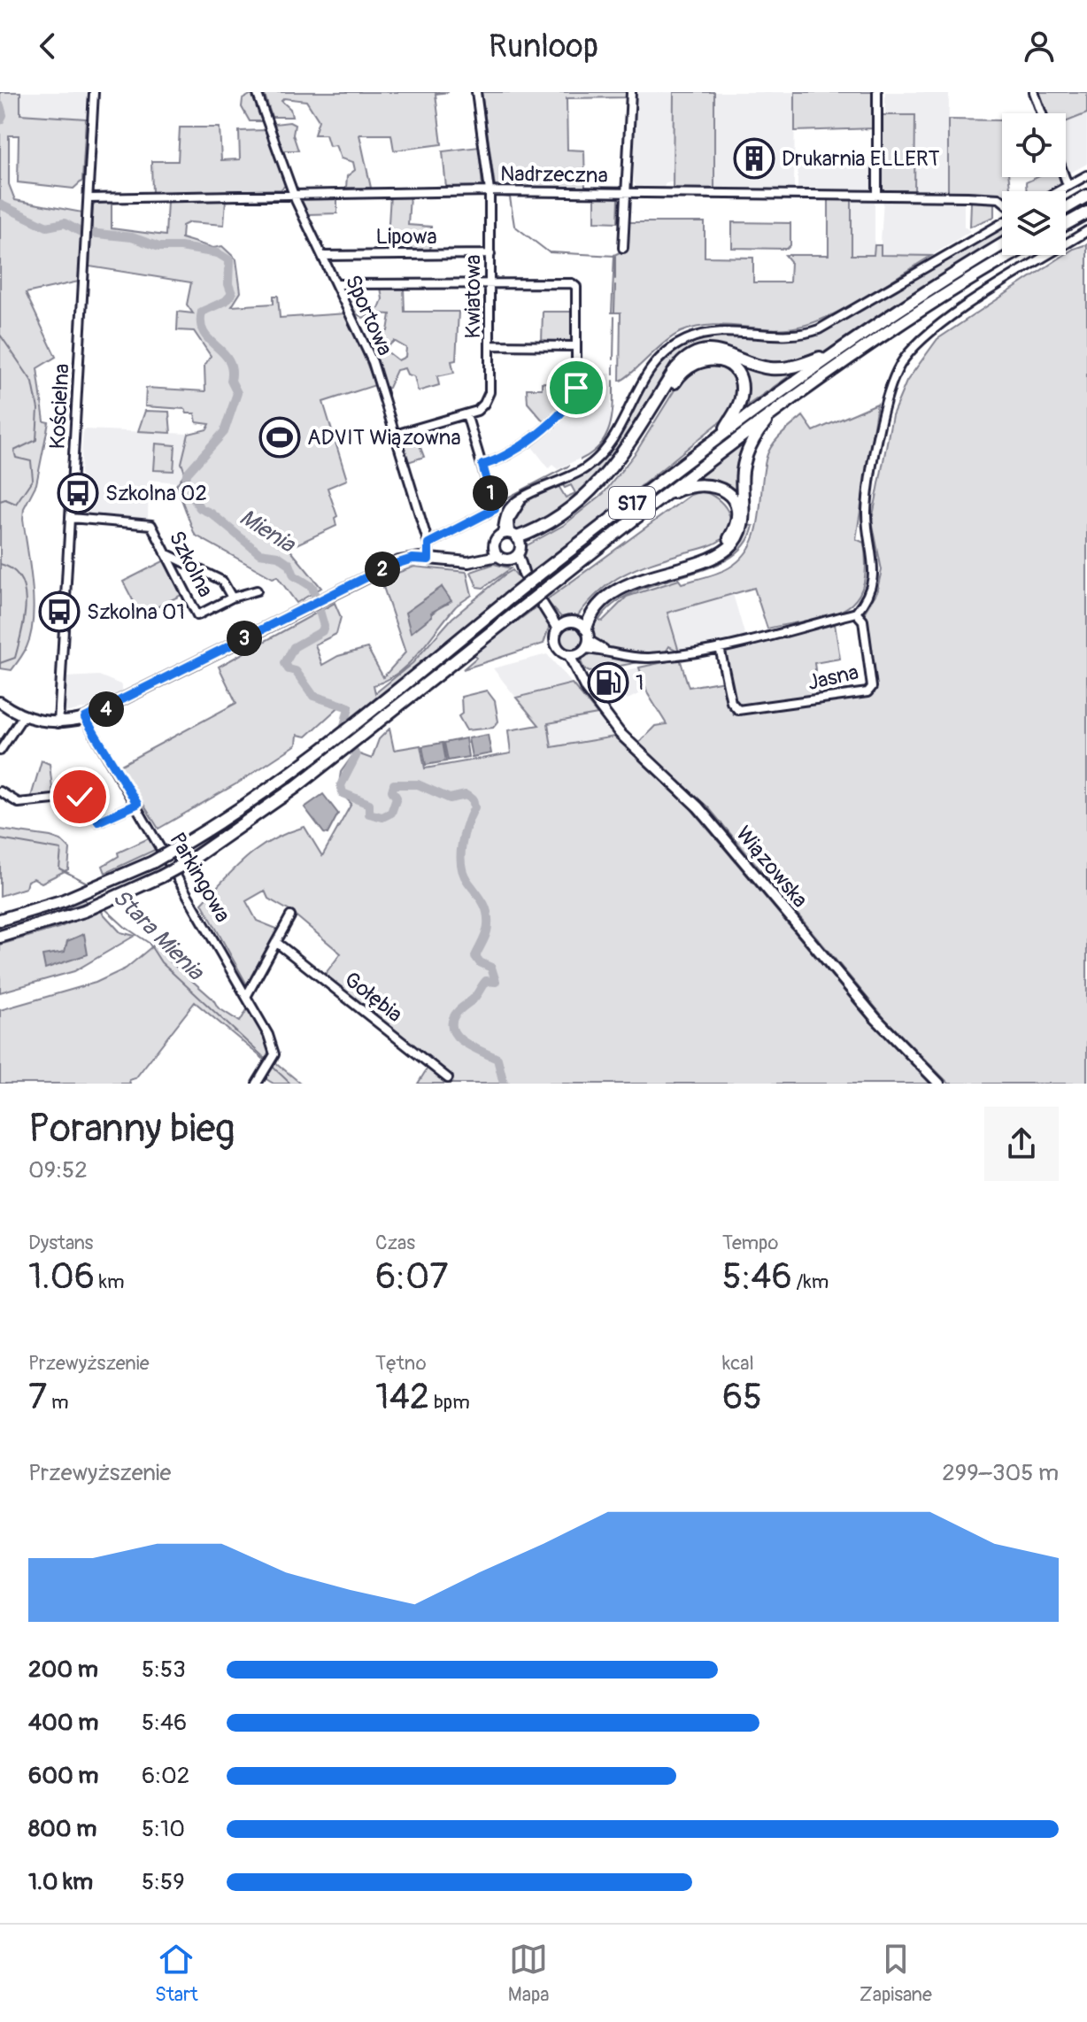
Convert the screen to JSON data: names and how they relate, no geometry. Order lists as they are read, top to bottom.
{
  "streets": {
    "highway": ["S17"],
    "main road": ["Wiązowska"],
    "street": [
      "Nadrzeczna",
      "Lipowa",
      "Kwiatowa",
      "Sportowa",
      "Kościelna",
      "Szkolna",
      "Jasna",
      "Parkingowa",
      "Gołębia"
    ]
  },
  "crossings": [
    ["Nadrzeczna", "Kwiatowa"],
    ["Nadrzeczna", "Sportowa"],
    ["Nadrzeczna", "Kościelna"],
    ["Lipowa", "Kwiatowa"],
    ["Lipowa", "Sportowa"],
    ["Kwiatowa", "Sportowa"],
    ["Kościelna", "Szkolna"]
  ],
  "water": ["Mienia", "Stara Mienia"],
  "places": {
    "building": ["Drukarnia ELLERT"],
    "sports": ["ADVIT Wiązowna"],
    "bus stop": ["Szkolna 02", "Szkolna 01"],
    "fuel station": ["1"]
  },
  "page": {
    "header": "Runloop",
    "pins": [
      "1",
      "2",
      "3",
      "4"
    ],
    "heading": ["Poranny bieg", "09:52"],
    "stats": [
      ["Dystans", "1.06 km"],
      ["Czas", "6:07"],
      ["Tempo", "5:46 /km"],
      ["Przewyższenie", "7 m"],
      ["Tętno", "142 bpm"],
      ["kcal", "65"]
    ],
    "chart": ["Przewyższenie", "299–305 m"],
    "list": [
      {
        "name": "200 m",
        "note": "5:53"
      },
      {
        "name": "400 m",
        "note": "5:46"
      },
      {
        "name": "600 m",
        "note": "6:02"
      },
      {
        "name": "800 m",
        "note": "5:10"
      },
      {
        "name": "1.0 km",
        "note": "5:59"
      }
    ],
    "tabs": ["Start", "Mapa", "Zapisane"]
  }
}
